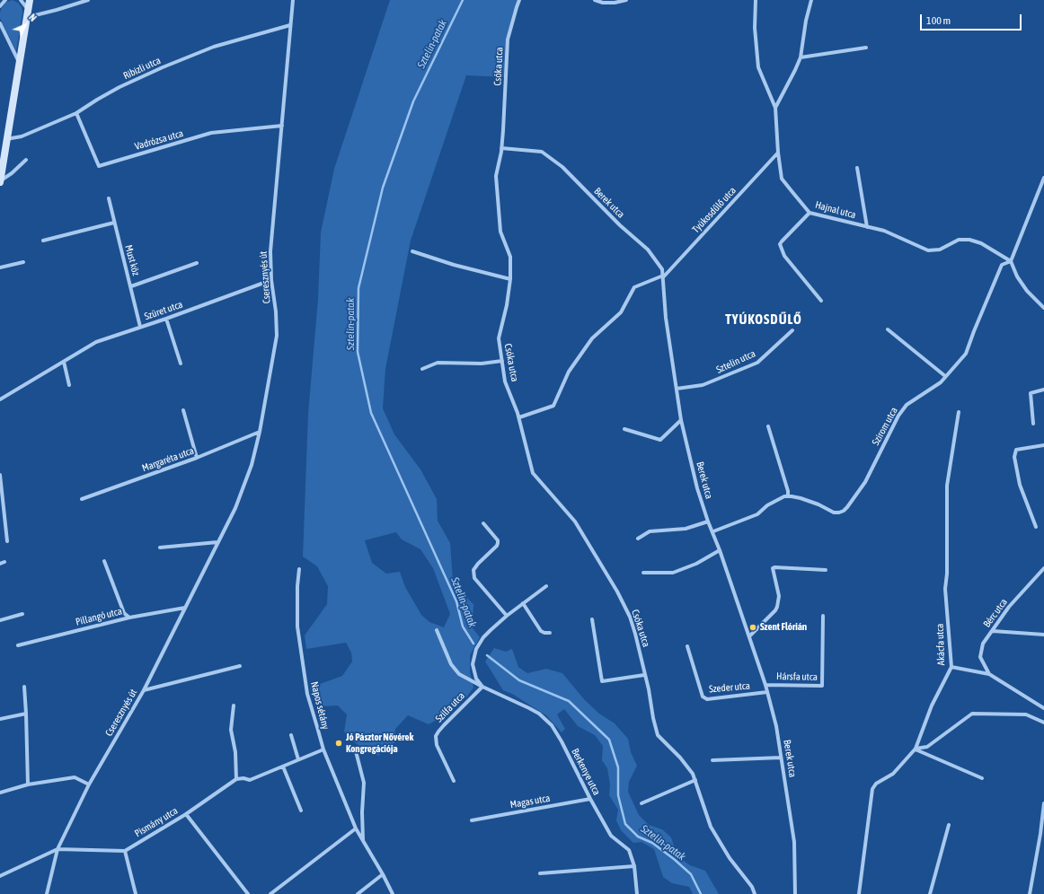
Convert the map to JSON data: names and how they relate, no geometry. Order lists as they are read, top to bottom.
{
  "streets": {
    "street": [
      "Csóka utca",
      "Ribizli utca",
      "Vadrózsa utca",
      "Berek utca",
      "Tyúkosdűlő utca",
      "Hajnal utca",
      "Must köz",
      "Cseresznyés út",
      "Szüret utca",
      "Sztelin utca",
      "Szirom utca",
      "Margaréta utca",
      "Bérc utca",
      "Pillangó utca",
      "Akácfa utca",
      "Hársfa utca",
      "Szeder utca",
      "Napos sétány",
      "Szilfa utca",
      "Berkenye utca",
      "Magas utca",
      "Pismány utca"
    ]
  },
  "crossings": [
    ["Csóka utca", "Berek utca"],
    ["Csóka utca", "Tyúkosdűlő utca"],
    ["Ribizli utca", "Vadrózsa utca"],
    ["Ribizli utca", "Cseresznyés út"],
    ["Vadrózsa utca", "Cseresznyés út"],
    ["Berek utca", "Tyúkosdűlő utca"],
    ["Berek utca", "Sztelin utca"],
    ["Berek utca", "Hársfa utca"],
    ["Berek utca", "Szeder utca"],
    ["Tyúkosdűlő utca", "Hajnal utca"],
    ["Hajnal utca", "Szirom utca"],
    ["Must köz", "Szüret utca"],
    ["Cseresznyés út", "Szüret utca"],
    ["Cseresznyés út", "Margaréta utca"],
    ["Cseresznyés út", "Pillangó utca"],
    ["Szilfa utca", "Berkenye utca"],
    ["Berkenye utca", "Magas utca"]
  ],
  "districts": ["TYÚKOSDŰLŐ"],
  "water": ["Sztelin-patak"],
  "places": ["Szent Flórián", "Jó Pásztor Nővérek Kongregációja"],
  "scale_bar": "100 m",
  "north": "top right"
}
